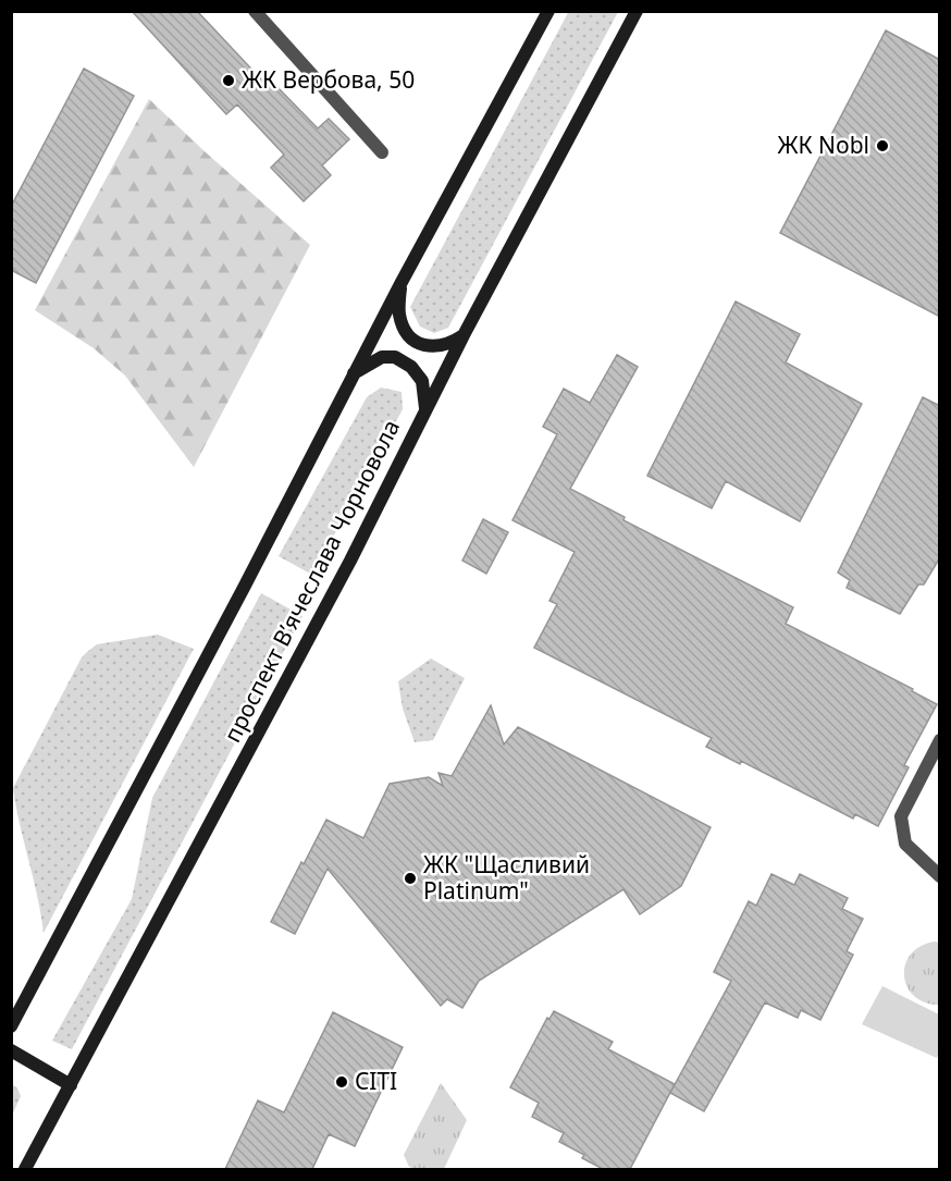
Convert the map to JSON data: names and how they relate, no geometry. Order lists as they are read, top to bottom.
{
  "streets": {
    "main road": ["проспект Вʼячеслава Чорновола"]
  },
  "places": [
    "ЖК Вербова, 50",
    "ЖК Nobl",
    "ЖК \"Щасливий Platinum\"",
    "CITI"
  ]
}
